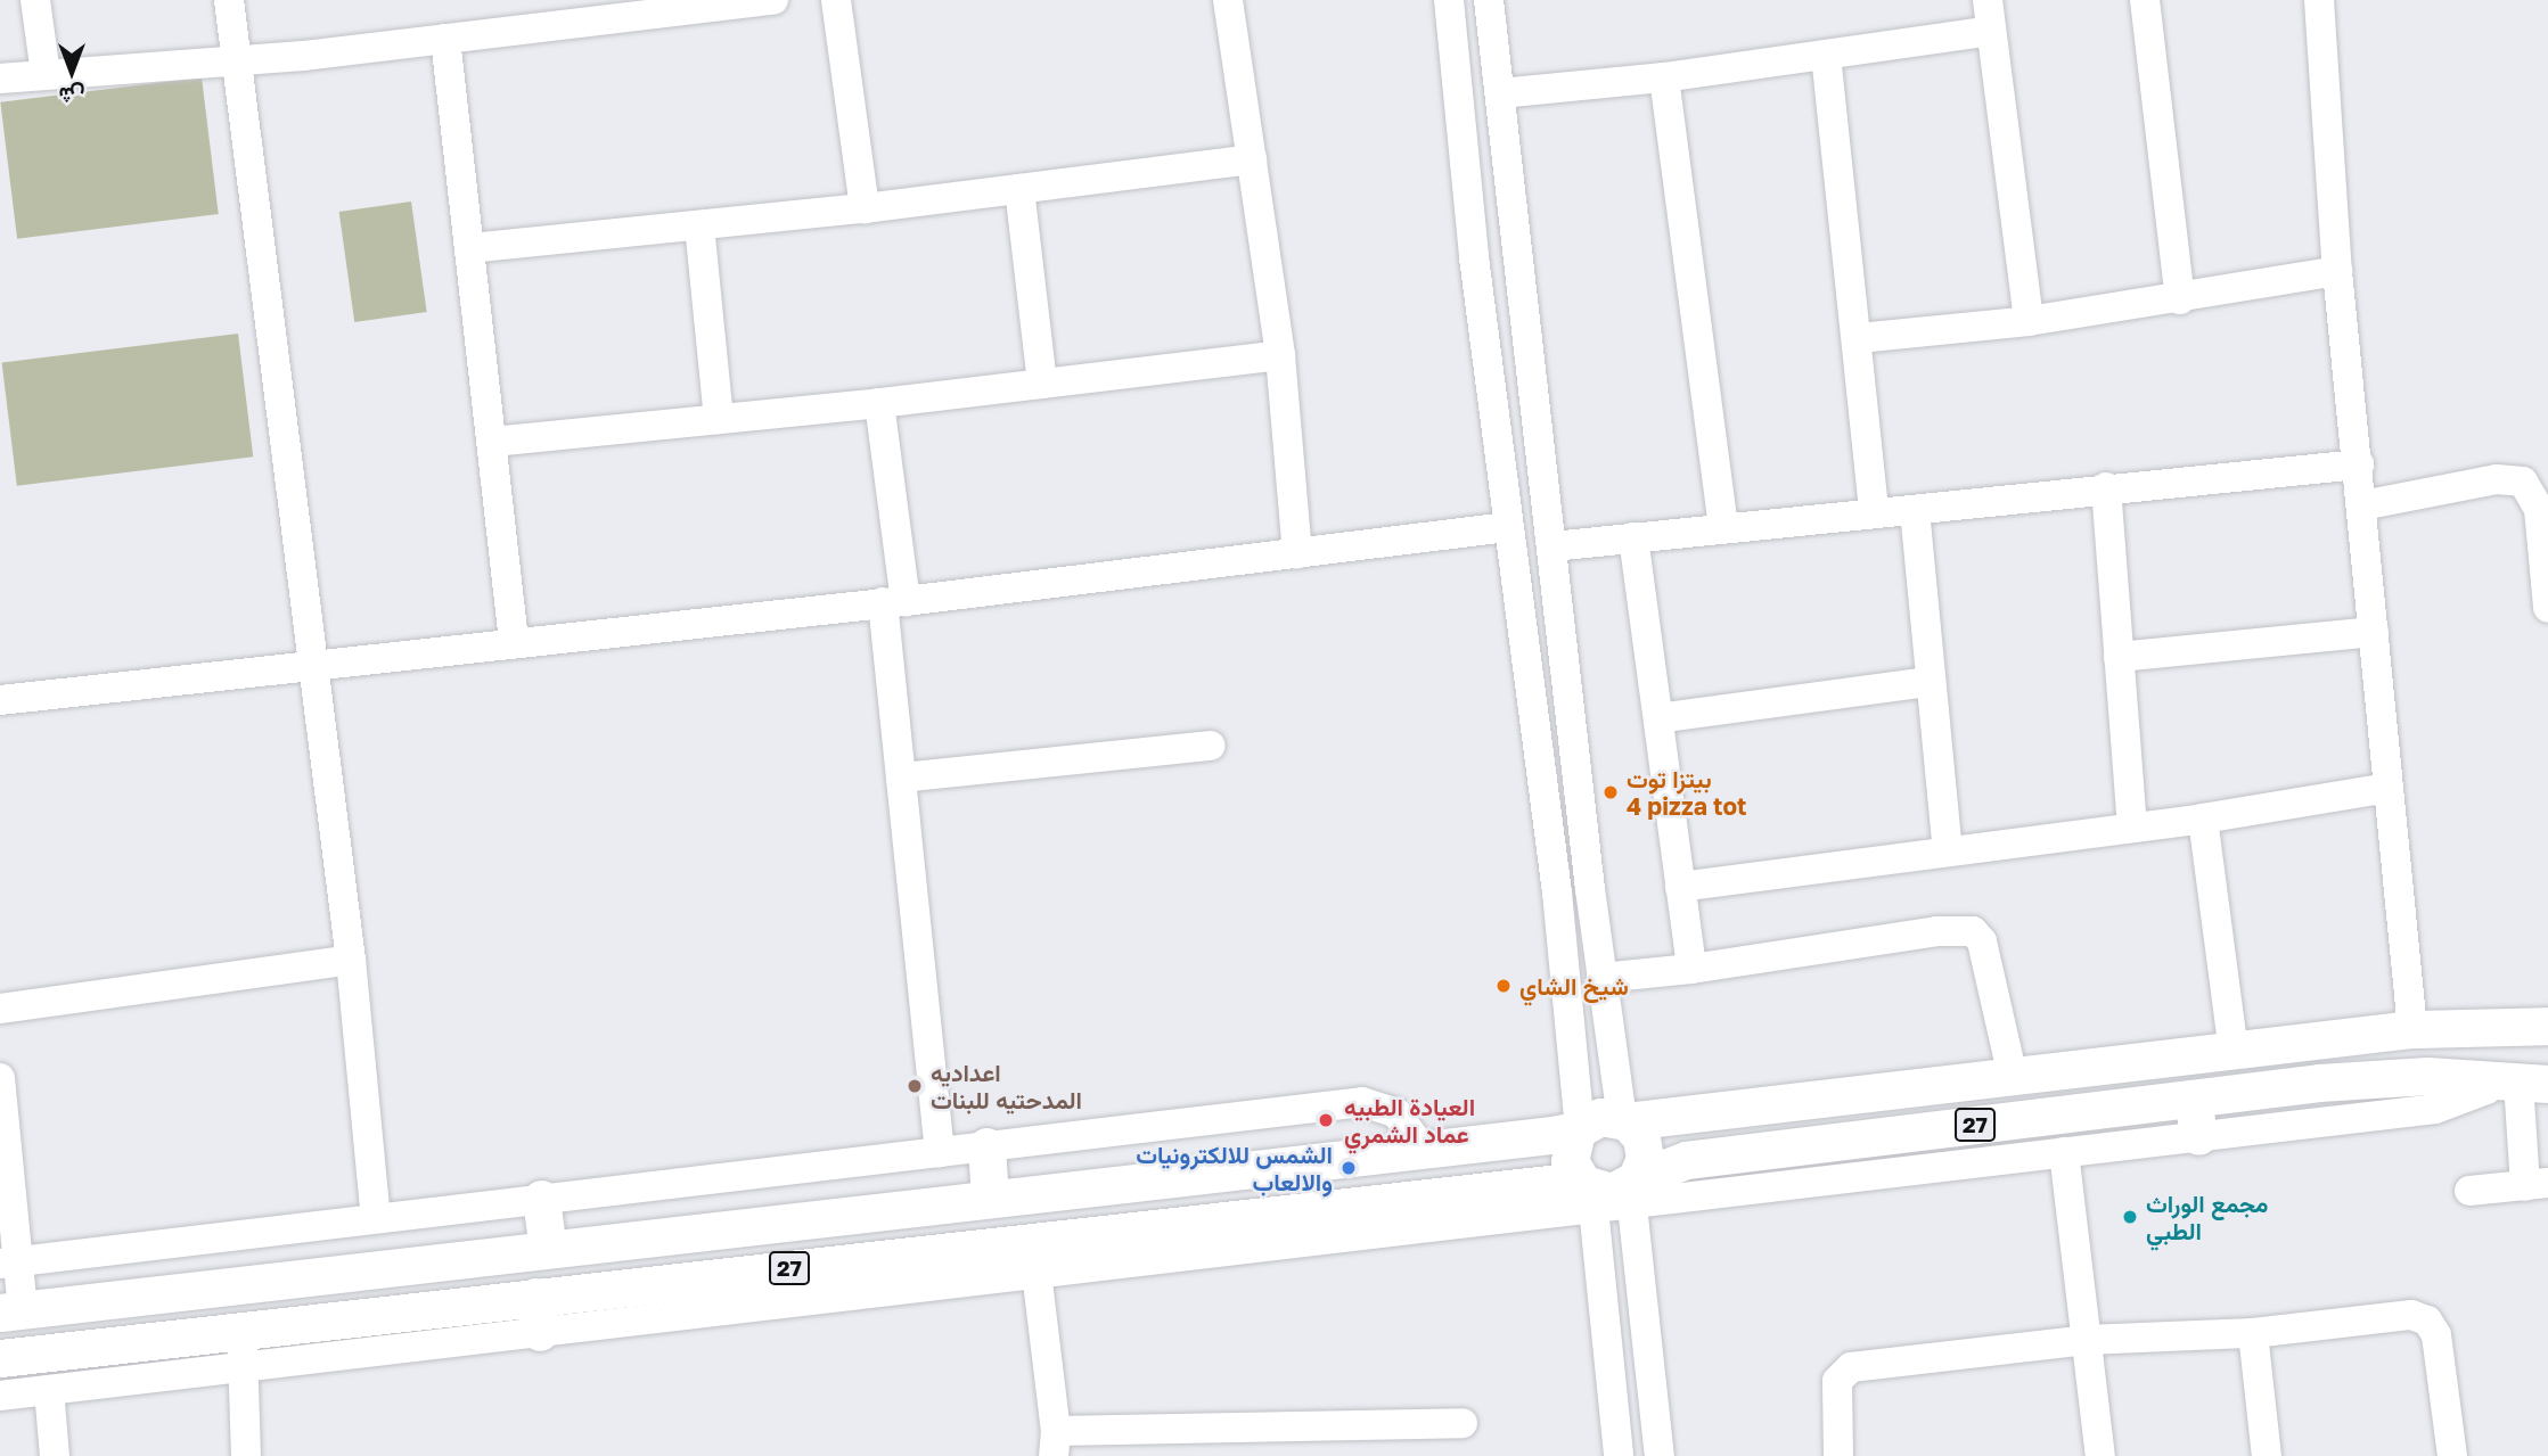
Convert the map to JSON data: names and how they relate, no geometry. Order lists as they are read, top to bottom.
{
  "streets": {
    "main road": ["27"]
  },
  "places": [
    "بيتزا توت 4 pizza tot",
    "شيخ الشاي",
    "اعداديه المدحتيه للبنات",
    "العيادة الطبيه عماد الشمري",
    "الشمس للالكترونيات والالعاب",
    "مجمع الوراث الطبي"
  ],
  "north": "bottom"
}
